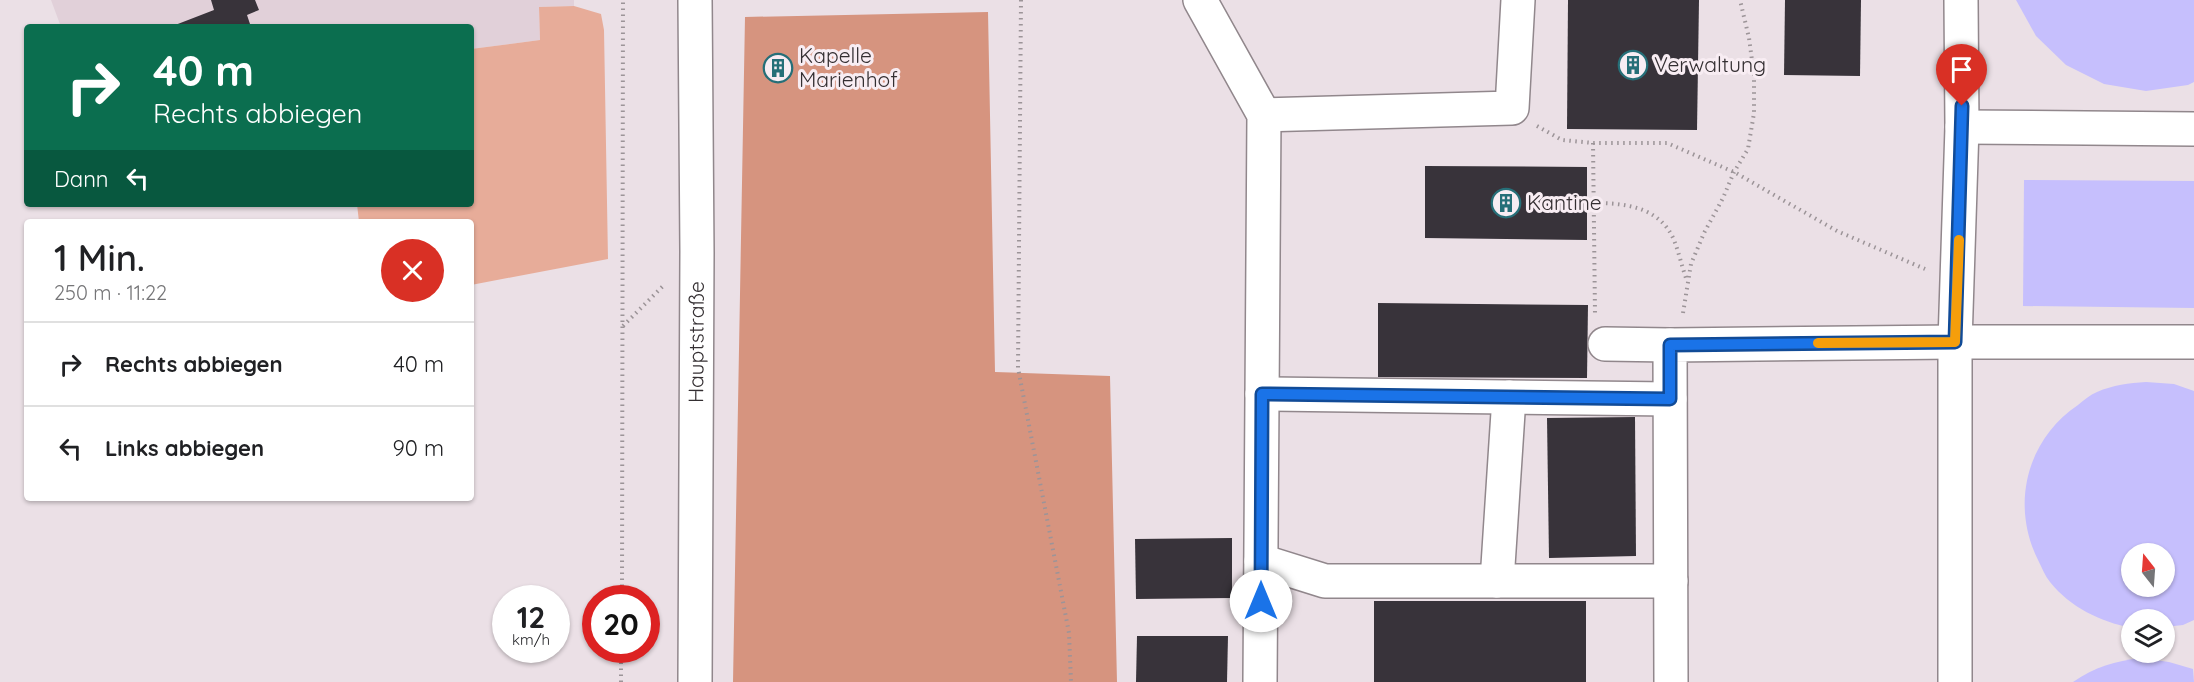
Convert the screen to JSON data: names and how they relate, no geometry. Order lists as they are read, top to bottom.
{
  "streets": {
    "main road": ["Hauptstraße"]
  },
  "places": {
    "building": ["Verwaltung", "Kapelle Marienhof", "Kantine"]
  },
  "north": "top",
  "page": {
    "turn": ["40 m", "Rechts abbiegen"],
    "then": "Dann",
    "heading": ["1 Min.", "250 m · 11:22"],
    "list": [
      {
        "name": "Rechts abbiegen",
        "value": "40 m"
      },
      {
        "name": "Links abbiegen",
        "value": "90 m"
      }
    ],
    "speed": "12 km/h",
    "limit": "20"
  }
}
